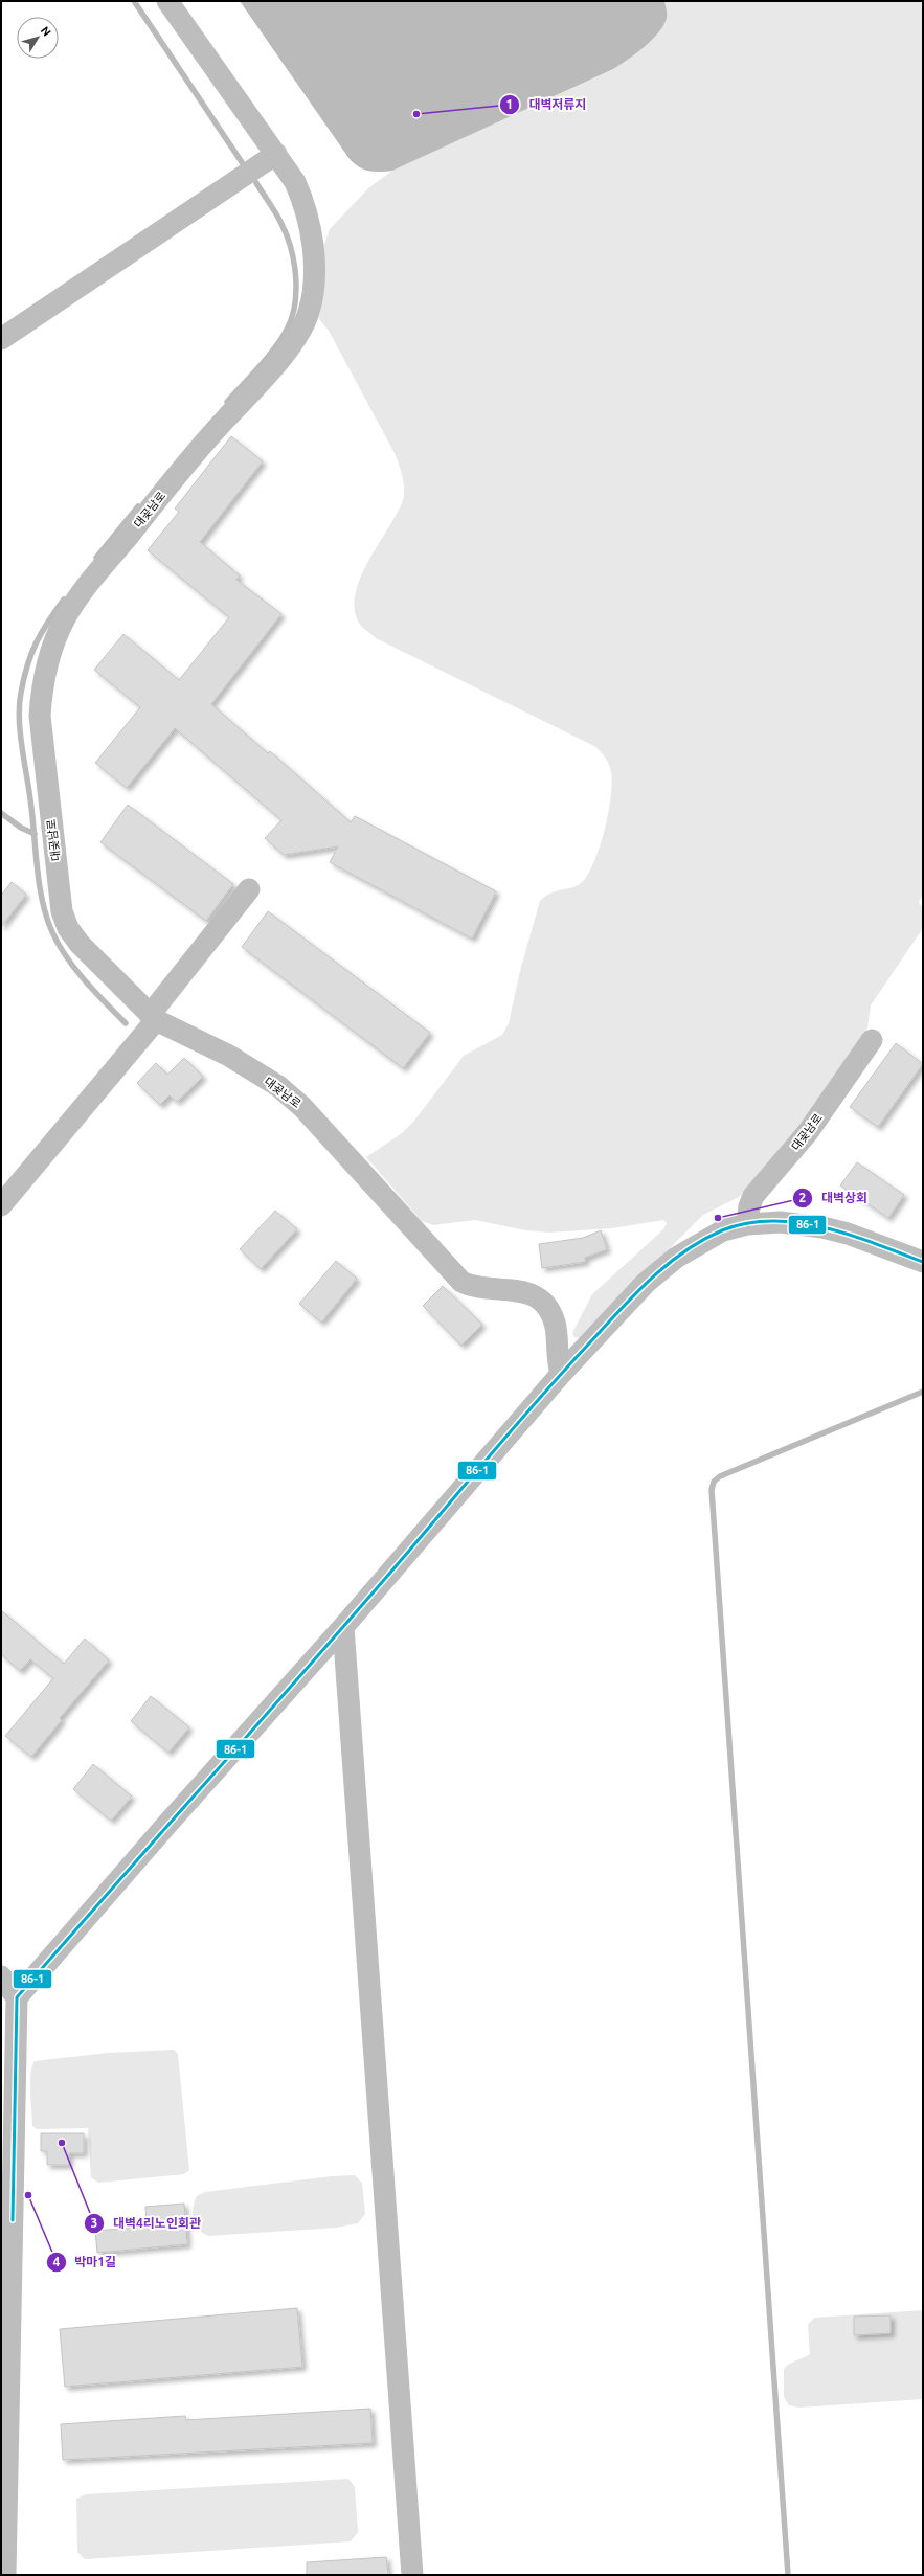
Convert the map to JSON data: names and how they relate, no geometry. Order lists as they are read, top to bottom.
{
  "streets": {
    "street": ["대곶남로"]
  },
  "places": [
    "대벽저류지",
    "대벽상회",
    "대벽4리노인회관",
    "박마1길"
  ],
  "lines": ["transit line 86-1"],
  "north": "top right"
}
